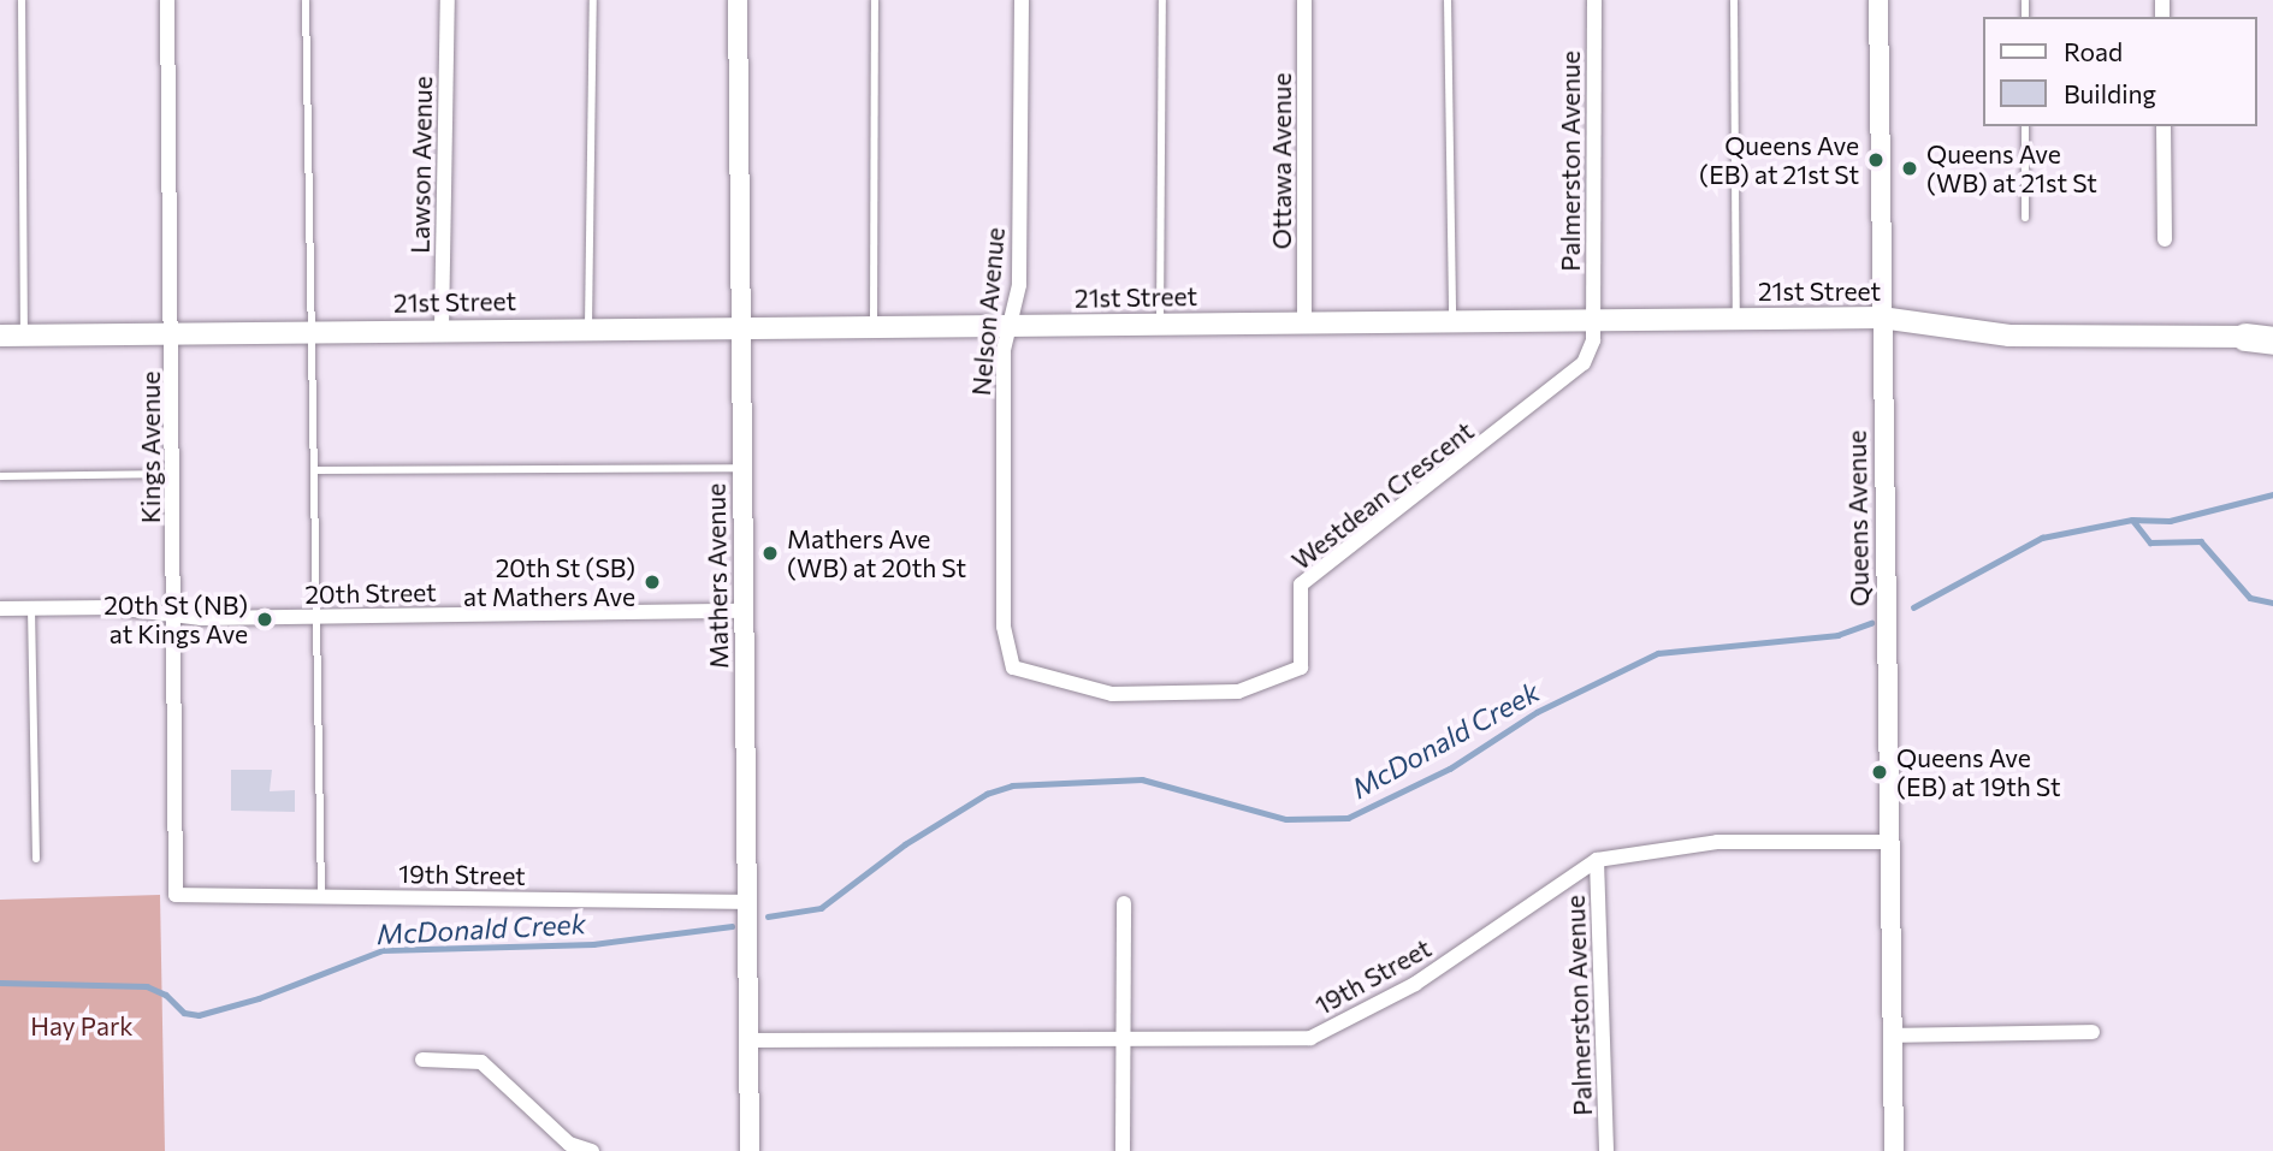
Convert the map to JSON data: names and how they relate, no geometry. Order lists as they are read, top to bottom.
{
  "streets": {
    "main road": ["21st Street"],
    "street": [
      "Ottawa Avenue",
      "Palmerston Avenue",
      "Lawson Avenue",
      "Nelson Avenue",
      "Kings Avenue",
      "Westdean Crescent",
      "Queens Avenue",
      "Mathers Avenue",
      "20th Street",
      "19th Street"
    ]
  },
  "crossings": [
    ["Ottawa Avenue", "21st Street"],
    ["Palmerston Avenue", "21st Street"],
    ["Palmerston Avenue", "Westdean Crescent"],
    ["Palmerston Avenue", "19th Street"],
    ["Lawson Avenue", "21st Street"],
    ["21st Street", "Nelson Avenue"],
    ["21st Street", "Kings Avenue"],
    ["21st Street", "Westdean Crescent"],
    ["21st Street", "Queens Avenue"],
    ["21st Street", "Mathers Avenue"],
    ["Nelson Avenue", "Westdean Crescent"],
    ["Kings Avenue", "20th Street"],
    ["Kings Avenue", "19th Street"],
    ["Queens Avenue", "19th Street"],
    ["Mathers Avenue", "20th Street"],
    ["Mathers Avenue", "19th Street"]
  ],
  "water": ["McDonald Creek"],
  "parks": ["Hay Park"],
  "places": [
    "Queens Ave (EB) at 21st St",
    "Queens Ave (WB) at 21st St",
    "Mathers Ave (WB) at 20th St",
    "20th St (SB) at Mathers Ave",
    "20th St (NB) at Kings Ave",
    "Queens Ave (EB) at 19th St"
  ],
  "legend": ["Road", "Building"]
}
